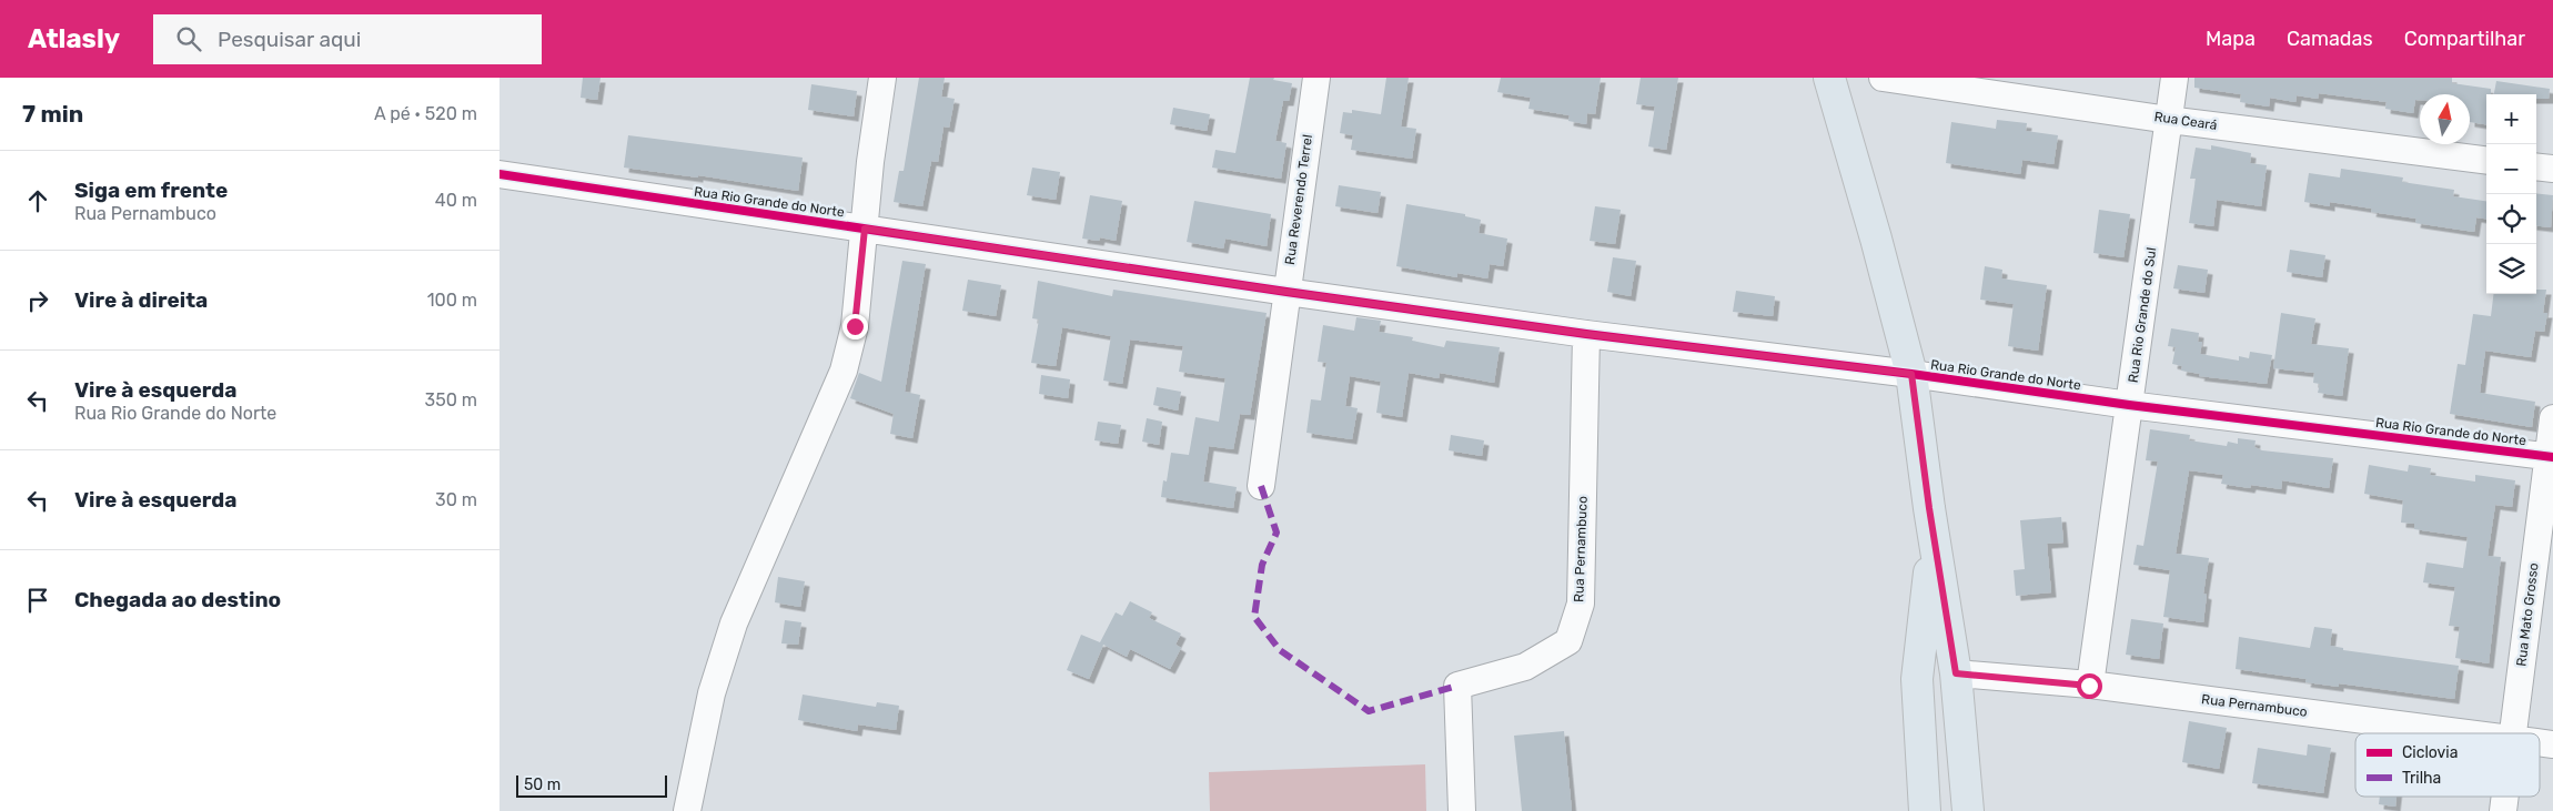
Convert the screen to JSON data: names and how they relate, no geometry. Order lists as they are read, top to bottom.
{
  "streets": {
    "street": [
      "Rua Ceará",
      "Rua Reverendo Terrel",
      "Rua Rio Grande do Norte",
      "Rua Rio Grande do Sul",
      "Rua Pernambuco",
      "Rua Mato Grosso"
    ]
  },
  "crossings": [
    ["Rua Ceará", "Rua Rio Grande do Sul"],
    ["Rua Reverendo Terrel", "Rua Rio Grande do Norte"],
    ["Rua Rio Grande do Norte", "Rua Rio Grande do Sul"],
    ["Rua Rio Grande do Norte", "Rua Pernambuco"],
    ["Rua Rio Grande do Norte", "Rua Mato Grosso"],
    ["Rua Rio Grande do Sul", "Rua Pernambuco"]
  ],
  "legend": ["Ciclovia", "Trilha"],
  "scale_bar": "50 m",
  "north": "top",
  "page": {
    "header": "Atlasly",
    "search": "Pesquisar aqui",
    "nav": ["Mapa", "Camadas", "Compartilhar"],
    "heading": ["7 min", "A pé · 520 m"],
    "map_buttons": ["+", "−"],
    "list": [
      ["Siga em frente", "Rua Pernambuco", "40 m"],
      ["Vire à direita", "100 m"],
      ["Vire à esquerda", "Rua Rio Grande do Norte", "350 m"],
      ["Vire à esquerda", "30 m"],
      "Chegada ao destino"
    ],
    "scale": "50 m"
  }
}
